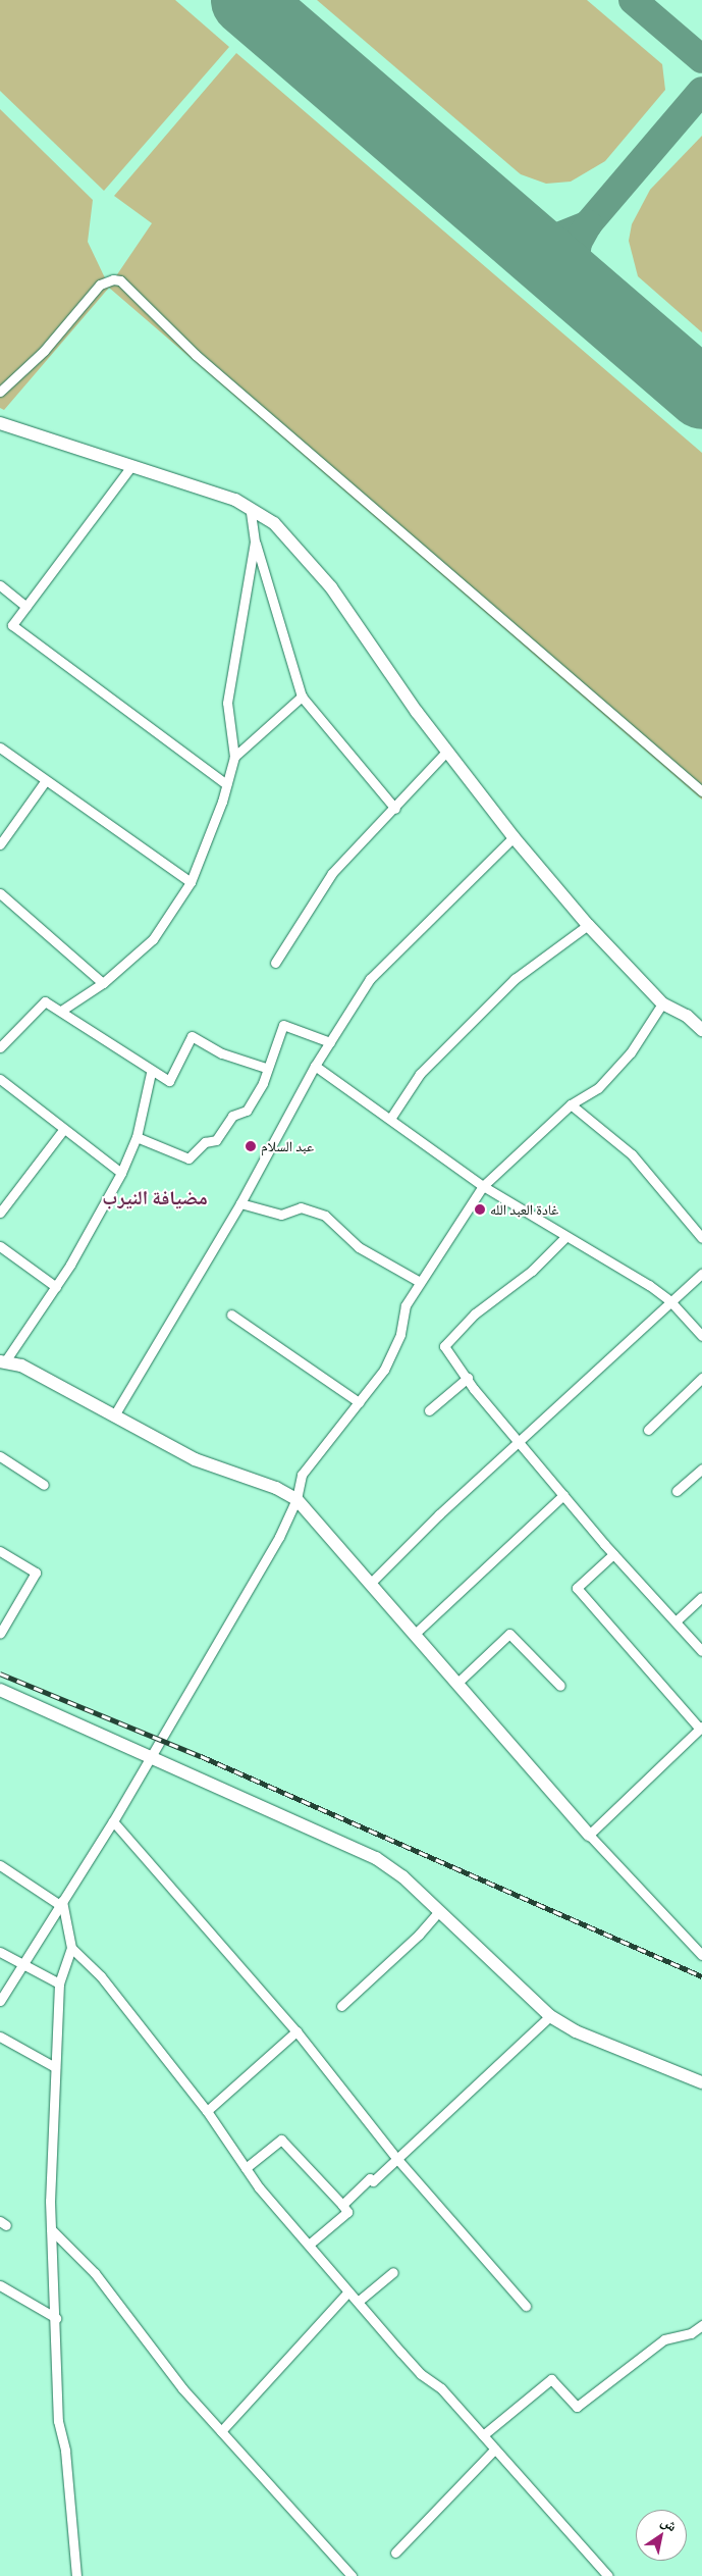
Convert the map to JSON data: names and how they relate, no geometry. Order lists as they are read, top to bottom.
{
  "districts": ["مضيافة النيرب"],
  "places": ["عبد السلام", "غادة العبد الله"],
  "north": "top right"
}
